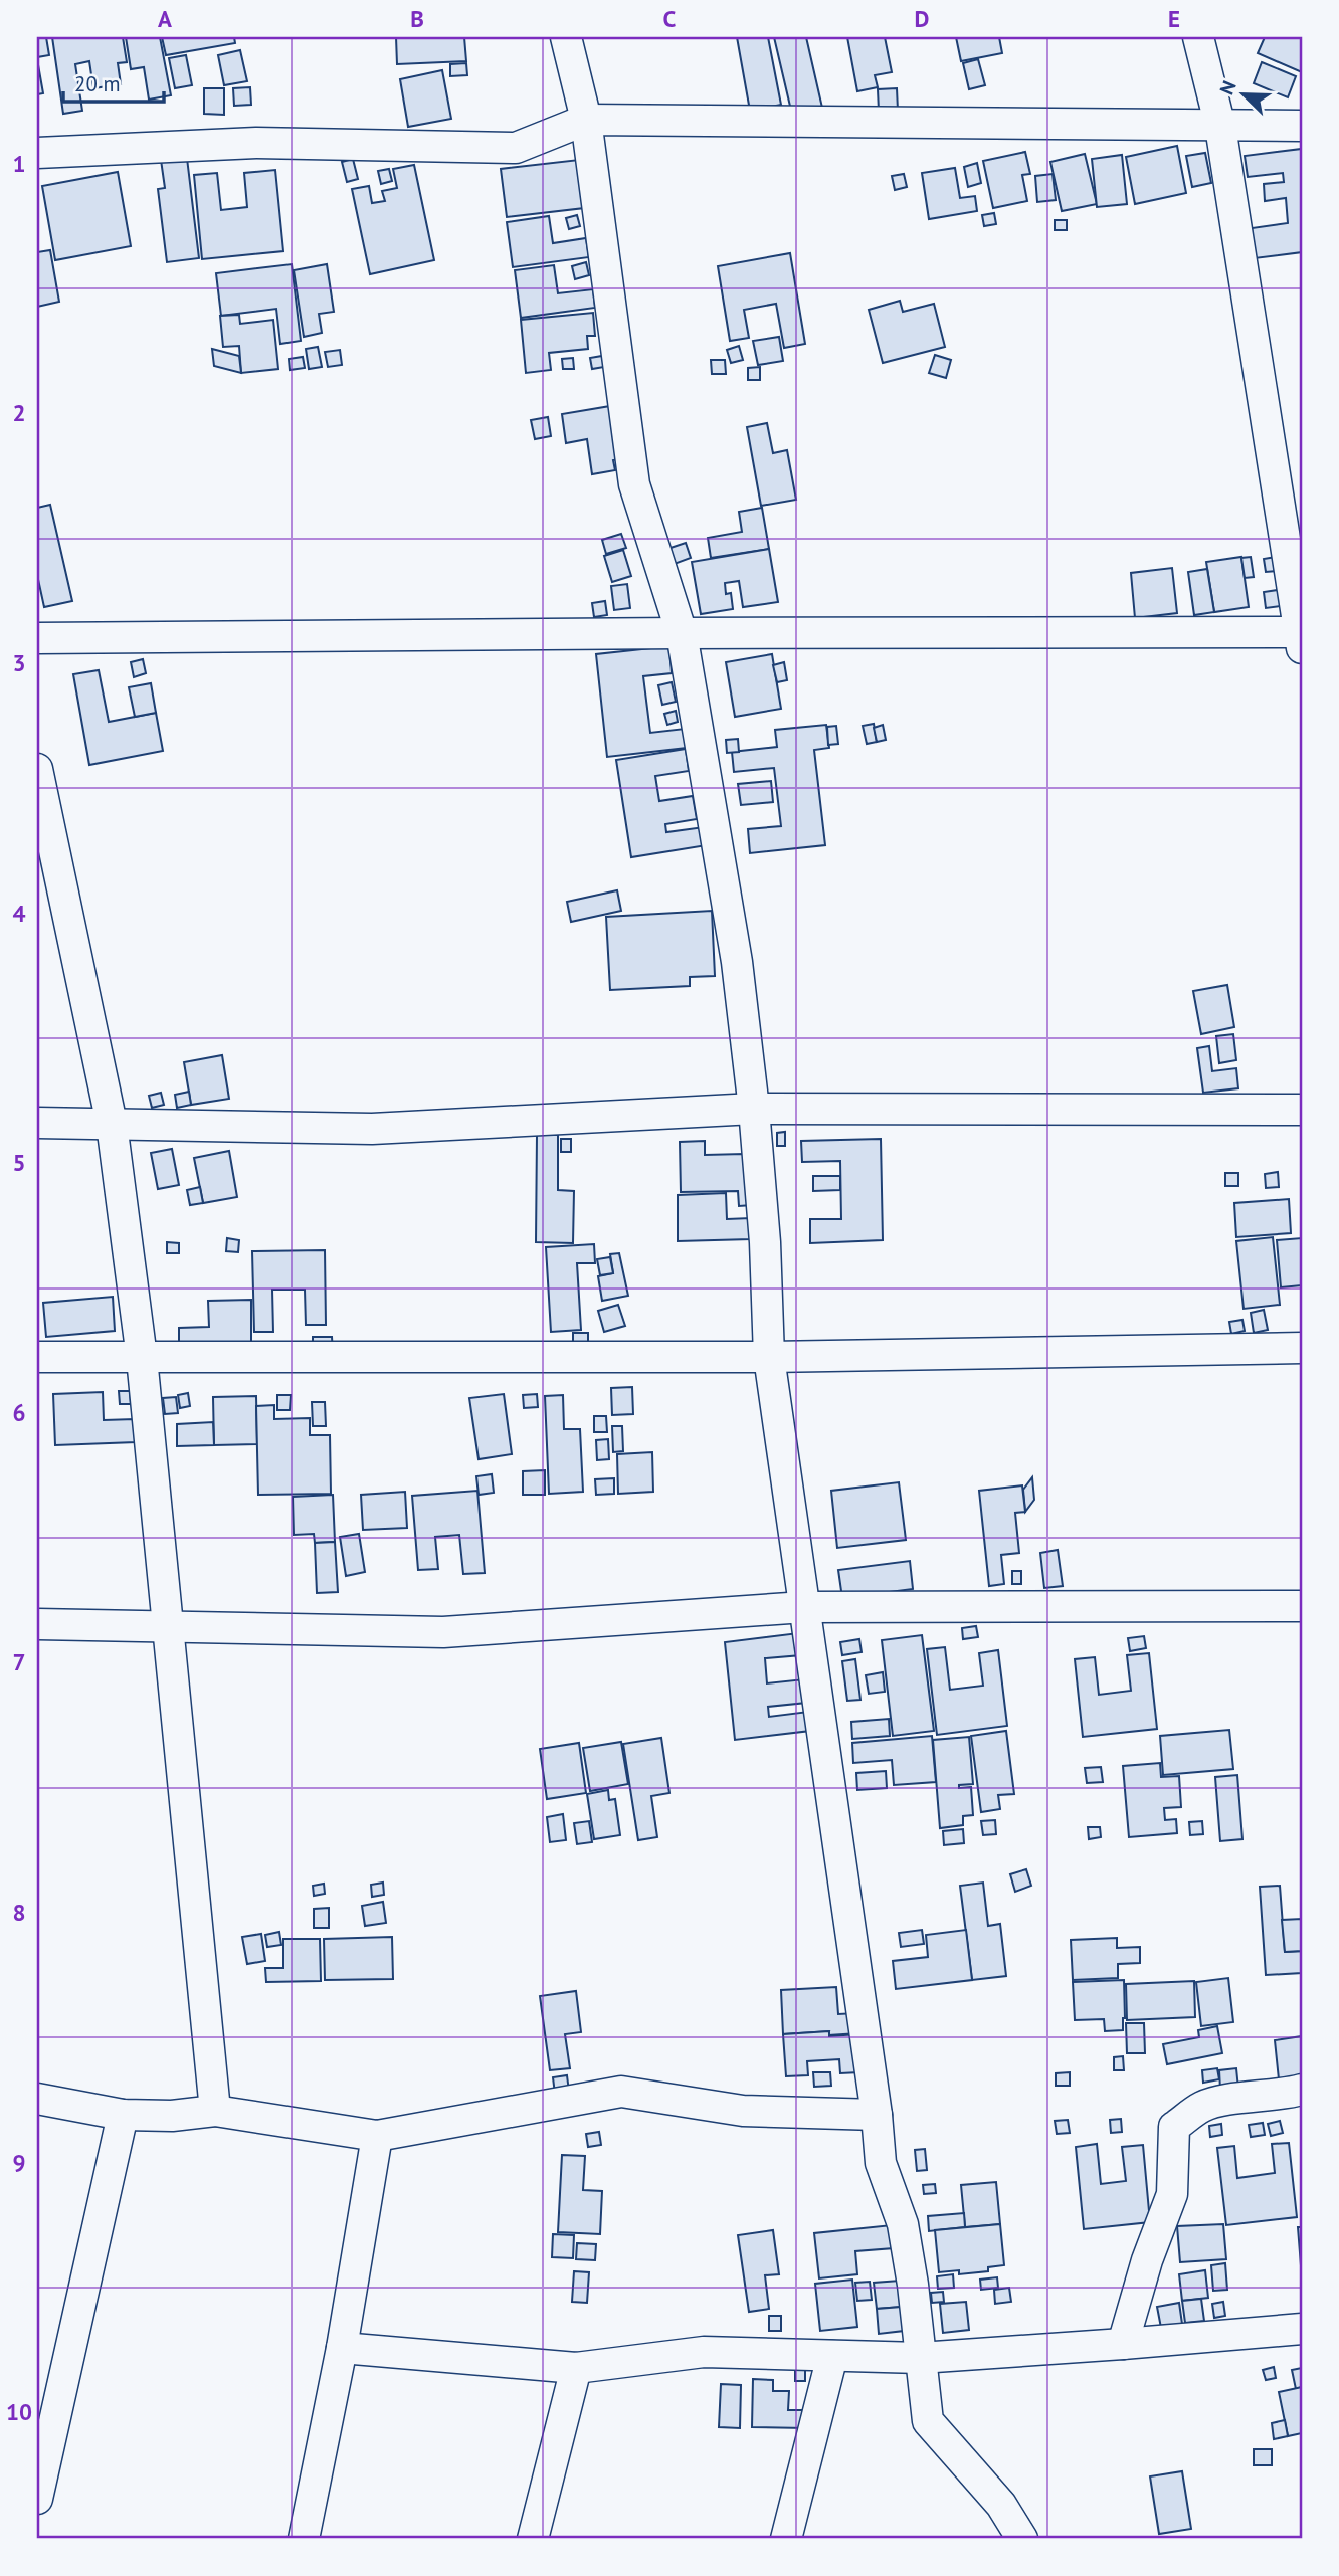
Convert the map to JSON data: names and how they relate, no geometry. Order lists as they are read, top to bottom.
{
  "scale_bar": "20 m",
  "north": "top left",
  "grid": {
    "columns": [
      "A",
      "B",
      "C",
      "D",
      "E"
    ],
    "rows": [
      "1",
      "2",
      "3",
      "4",
      "5",
      "6",
      "7",
      "8",
      "9",
      "10"
    ]
  }
}
